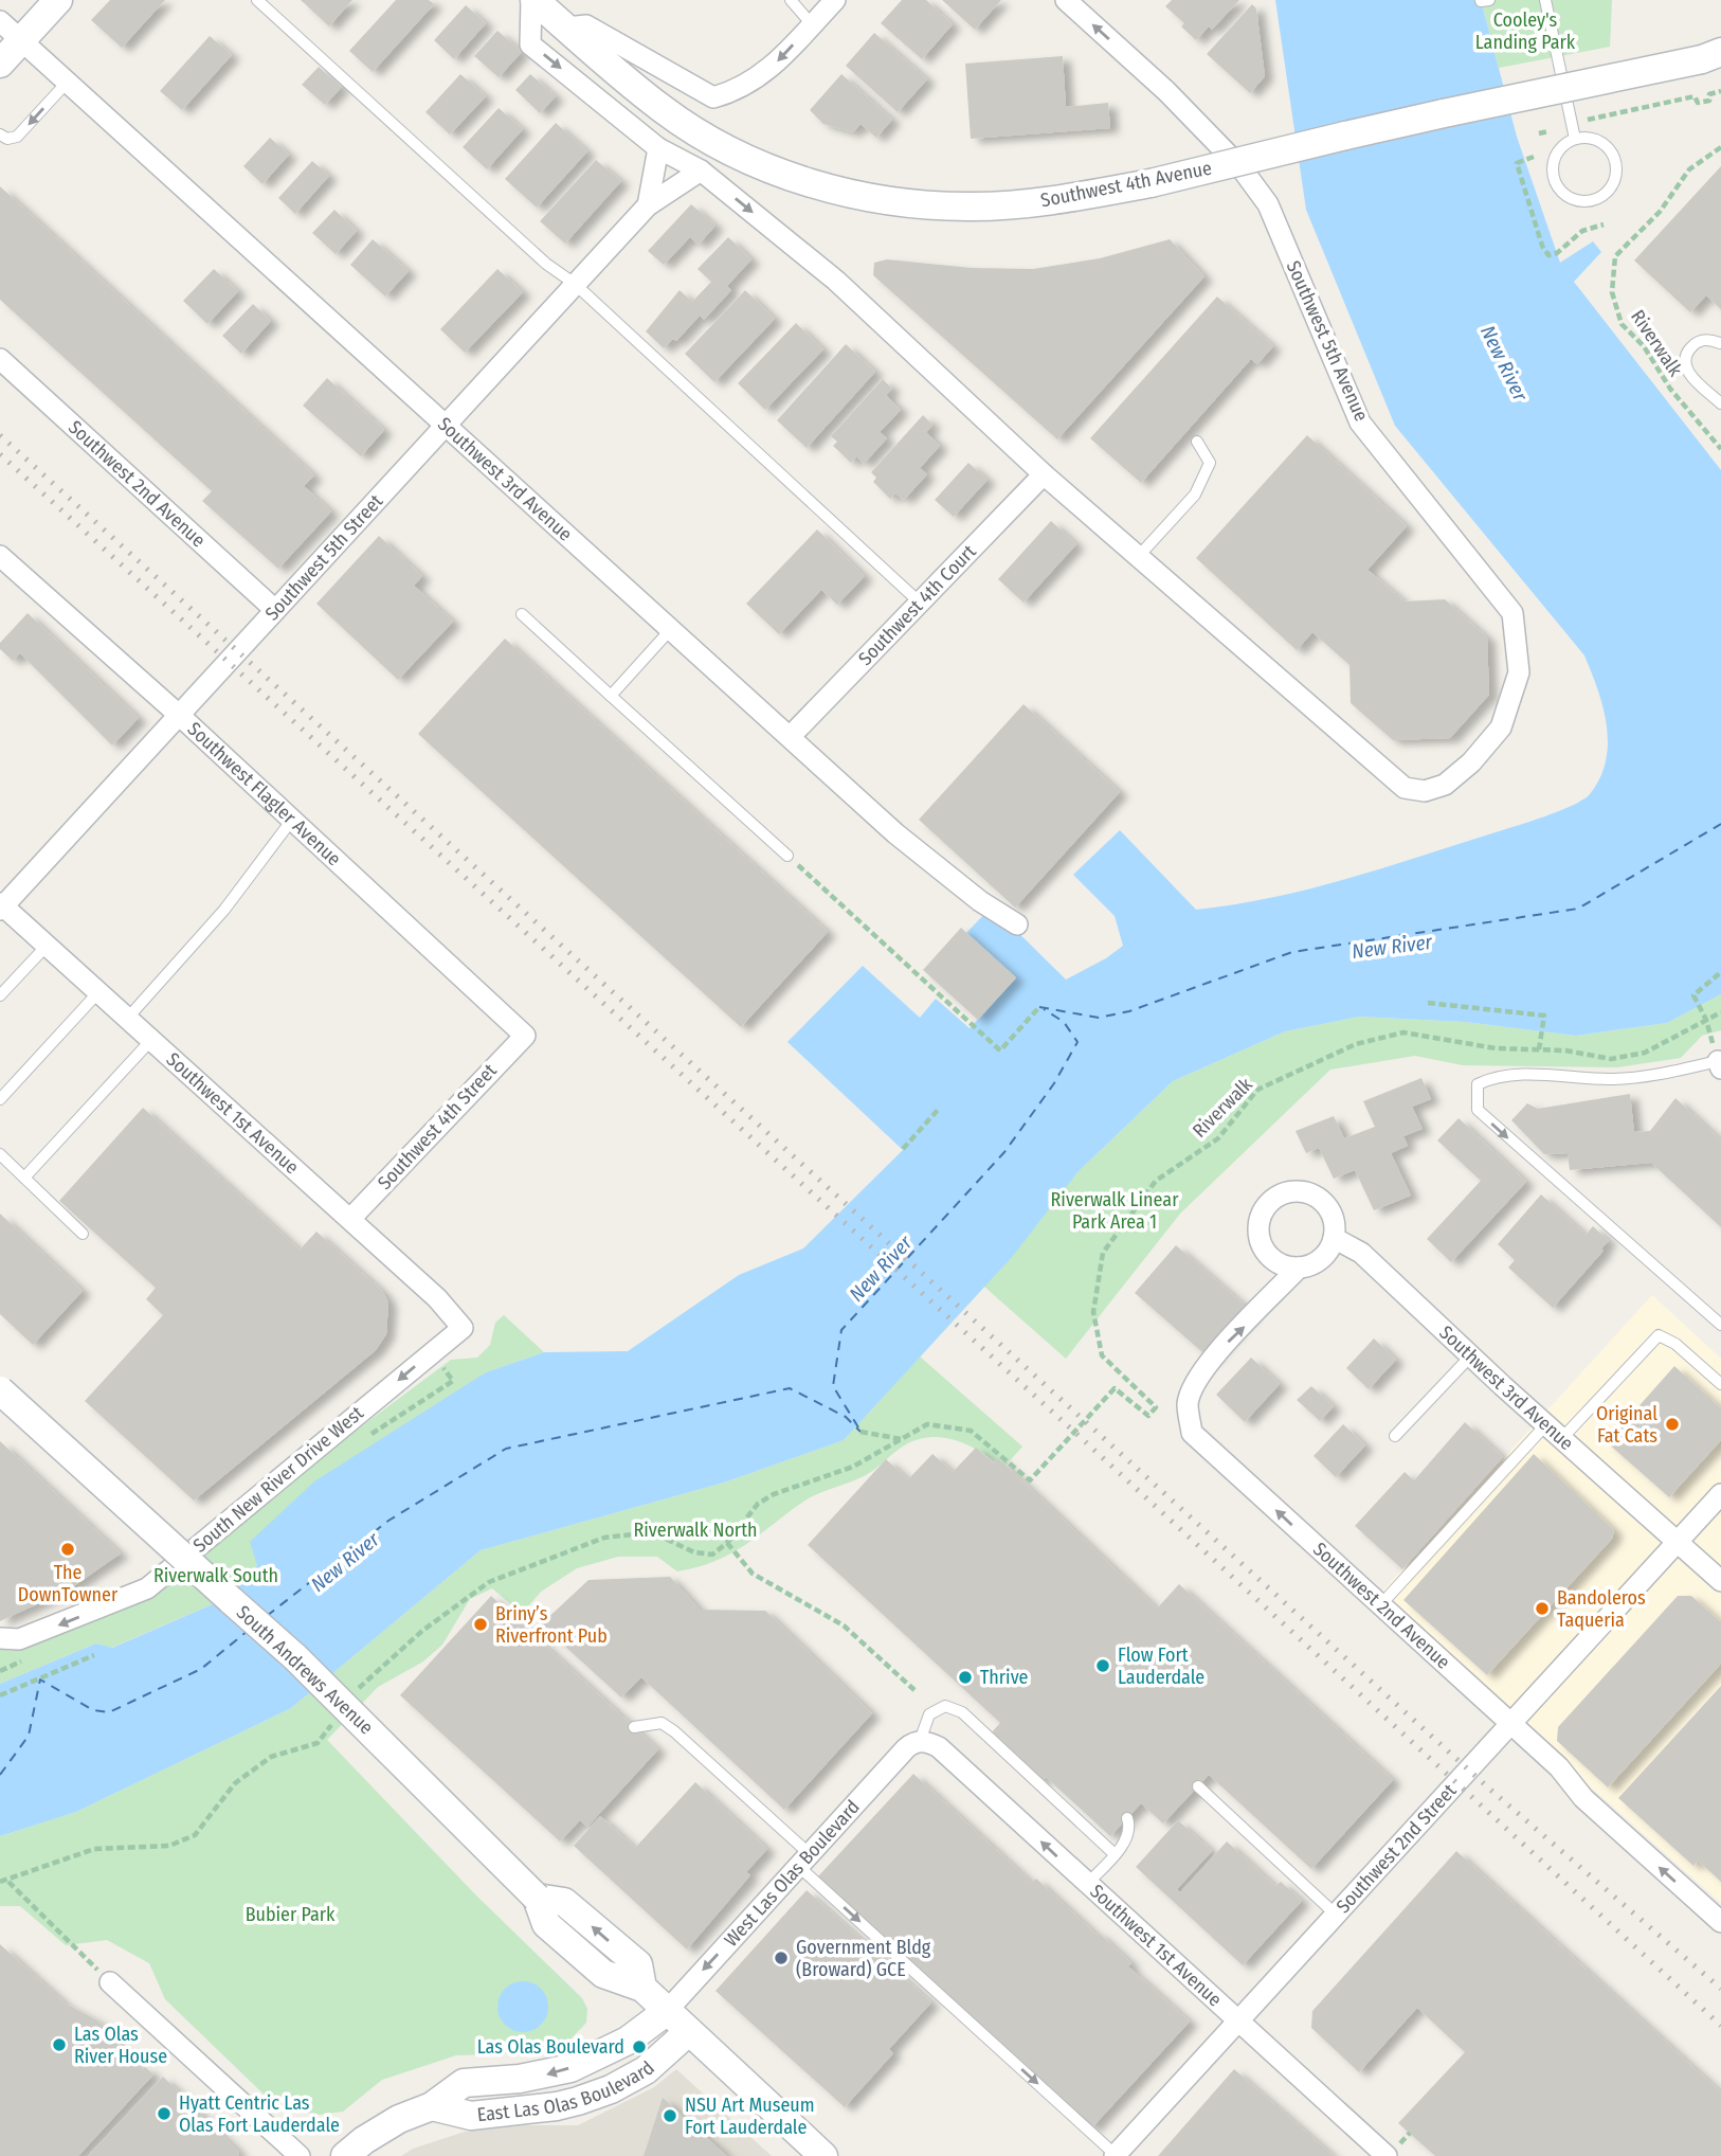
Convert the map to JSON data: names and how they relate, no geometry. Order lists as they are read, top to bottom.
{
  "streets": {
    "main road": ["Southwest 4th Avenue", "South Andrews Avenue", "East Las Olas Boulevard"],
    "street": [
      "Southwest 5th Avenue",
      "Southwest 3rd Avenue",
      "Southwest 2nd Avenue",
      "Southwest 5th Street",
      "Southwest 4th Court",
      "Southwest Flagler Avenue",
      "Southwest 1st Avenue",
      "Southwest 4th Street",
      "South New River Drive West",
      "Southwest 2nd Street",
      "West Las Olas Boulevard"
    ],
    "path": ["Riverwalk"]
  },
  "crossings": [
    ["Southwest 4th Avenue", "Southwest 5th Avenue"],
    ["Southwest 4th Avenue", "Southwest 5th Street"],
    ["Southwest 4th Avenue", "Southwest 4th Court"],
    ["Southwest 3rd Avenue", "Southwest 2nd Avenue"],
    ["Southwest 3rd Avenue", "Southwest 5th Street"],
    ["Southwest 3rd Avenue", "Southwest 4th Court"],
    ["Southwest 3rd Avenue", "Southwest 2nd Street"],
    ["Southwest 2nd Avenue", "Southwest 5th Street"],
    ["Southwest 2nd Avenue", "Southwest 2nd Street"],
    ["Southwest 5th Street", "Southwest Flagler Avenue"],
    ["Southwest 5th Street", "Southwest 1st Avenue"],
    ["Southwest Flagler Avenue", "Southwest 4th Street"],
    ["Southwest 1st Avenue", "Southwest 4th Street"],
    ["Southwest 1st Avenue", "South New River Drive West"],
    ["Southwest 1st Avenue", "Southwest 2nd Street"],
    ["Southwest 1st Avenue", "West Las Olas Boulevard"],
    ["South Andrews Avenue", "West Las Olas Boulevard"],
    ["South Andrews Avenue", "East Las Olas Boulevard"],
    ["West Las Olas Boulevard", "East Las Olas Boulevard"]
  ],
  "one_way": [
    "Southwest 5th Avenue",
    "Southwest 2nd Avenue",
    "South New River Drive West",
    "West Las Olas Boulevard"
  ],
  "water": ["New River"],
  "parks": [
    "Cooley's Landing Park",
    "Riverwalk Linear Park Area 1",
    "Riverwalk North",
    "Riverwalk South",
    "Bubier Park"
  ],
  "places": [
    "Original Fat Cats",
    "The DownTowner",
    "Bandoleros Taqueria",
    "Briny’s Riverfront Pub",
    "Flow Fort Lauderdale",
    "Thrive",
    "Government Bldg (Broward) GCE",
    "Las Olas River House",
    "Las Olas Boulevard",
    "Hyatt Centric Las Olas Fort Lauderdale",
    "NSU Art Museum Fort Lauderdale"
  ]
}
